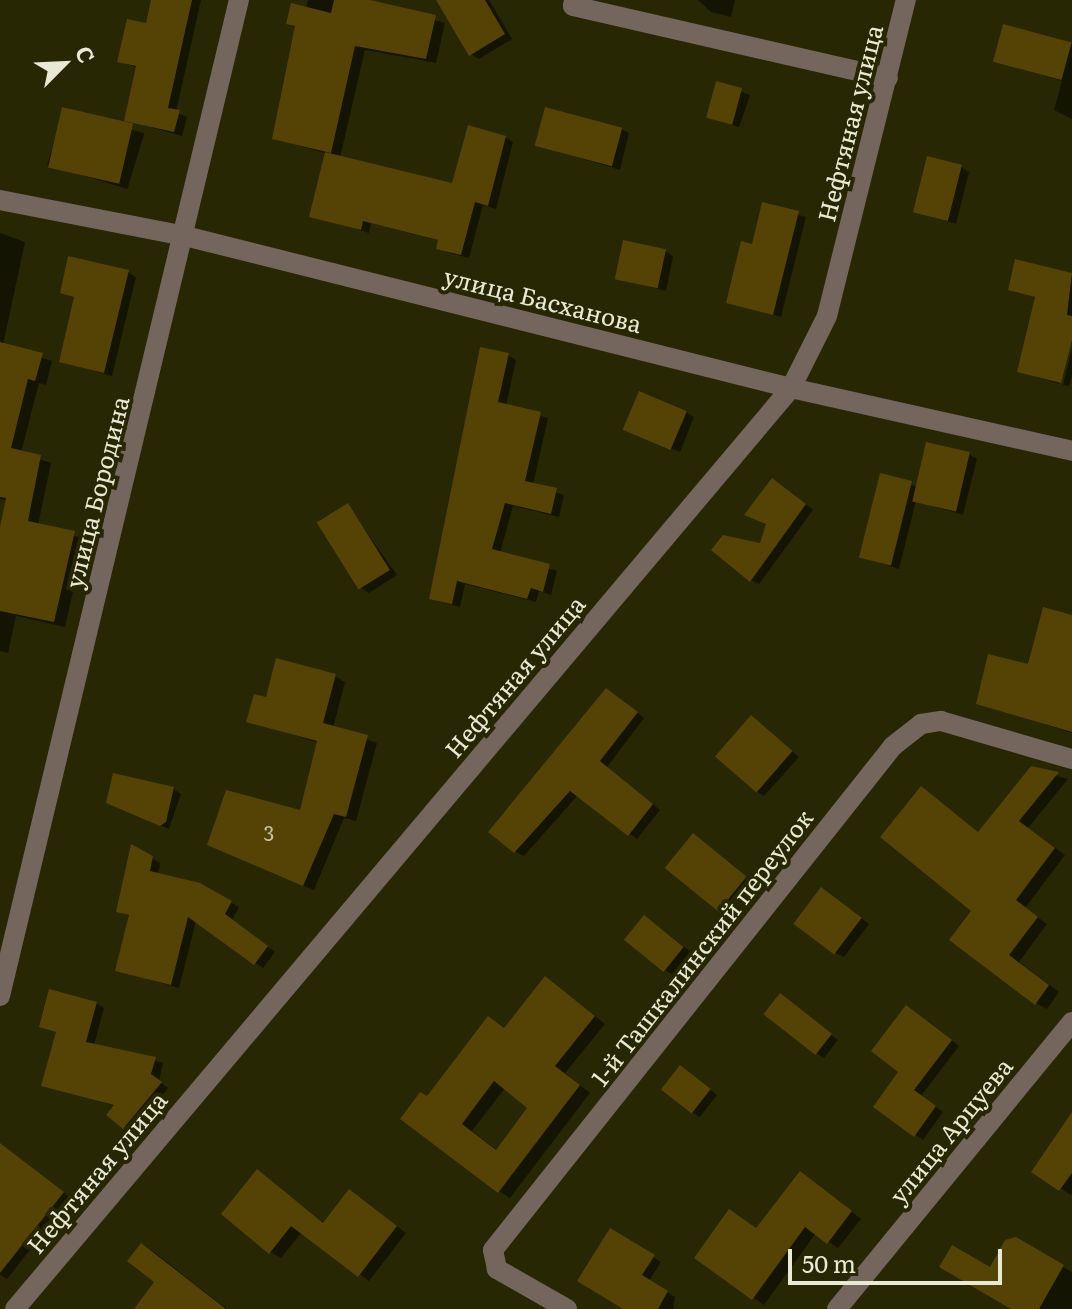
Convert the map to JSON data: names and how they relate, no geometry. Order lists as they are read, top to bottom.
{
  "streets": {
    "street": [
      "Нефтяная улица",
      "улица Басханова",
      "улица Бородина",
      "1-й Ташкалинский переулок",
      "улица Арцуева"
    ]
  },
  "crossings": [
    ["Нефтяная улица", "улица Басханова"],
    ["улица Басханова", "улица Бородина"]
  ],
  "house_numbers": ["3"],
  "scale_bar": "50 m",
  "north": "top right"
}
